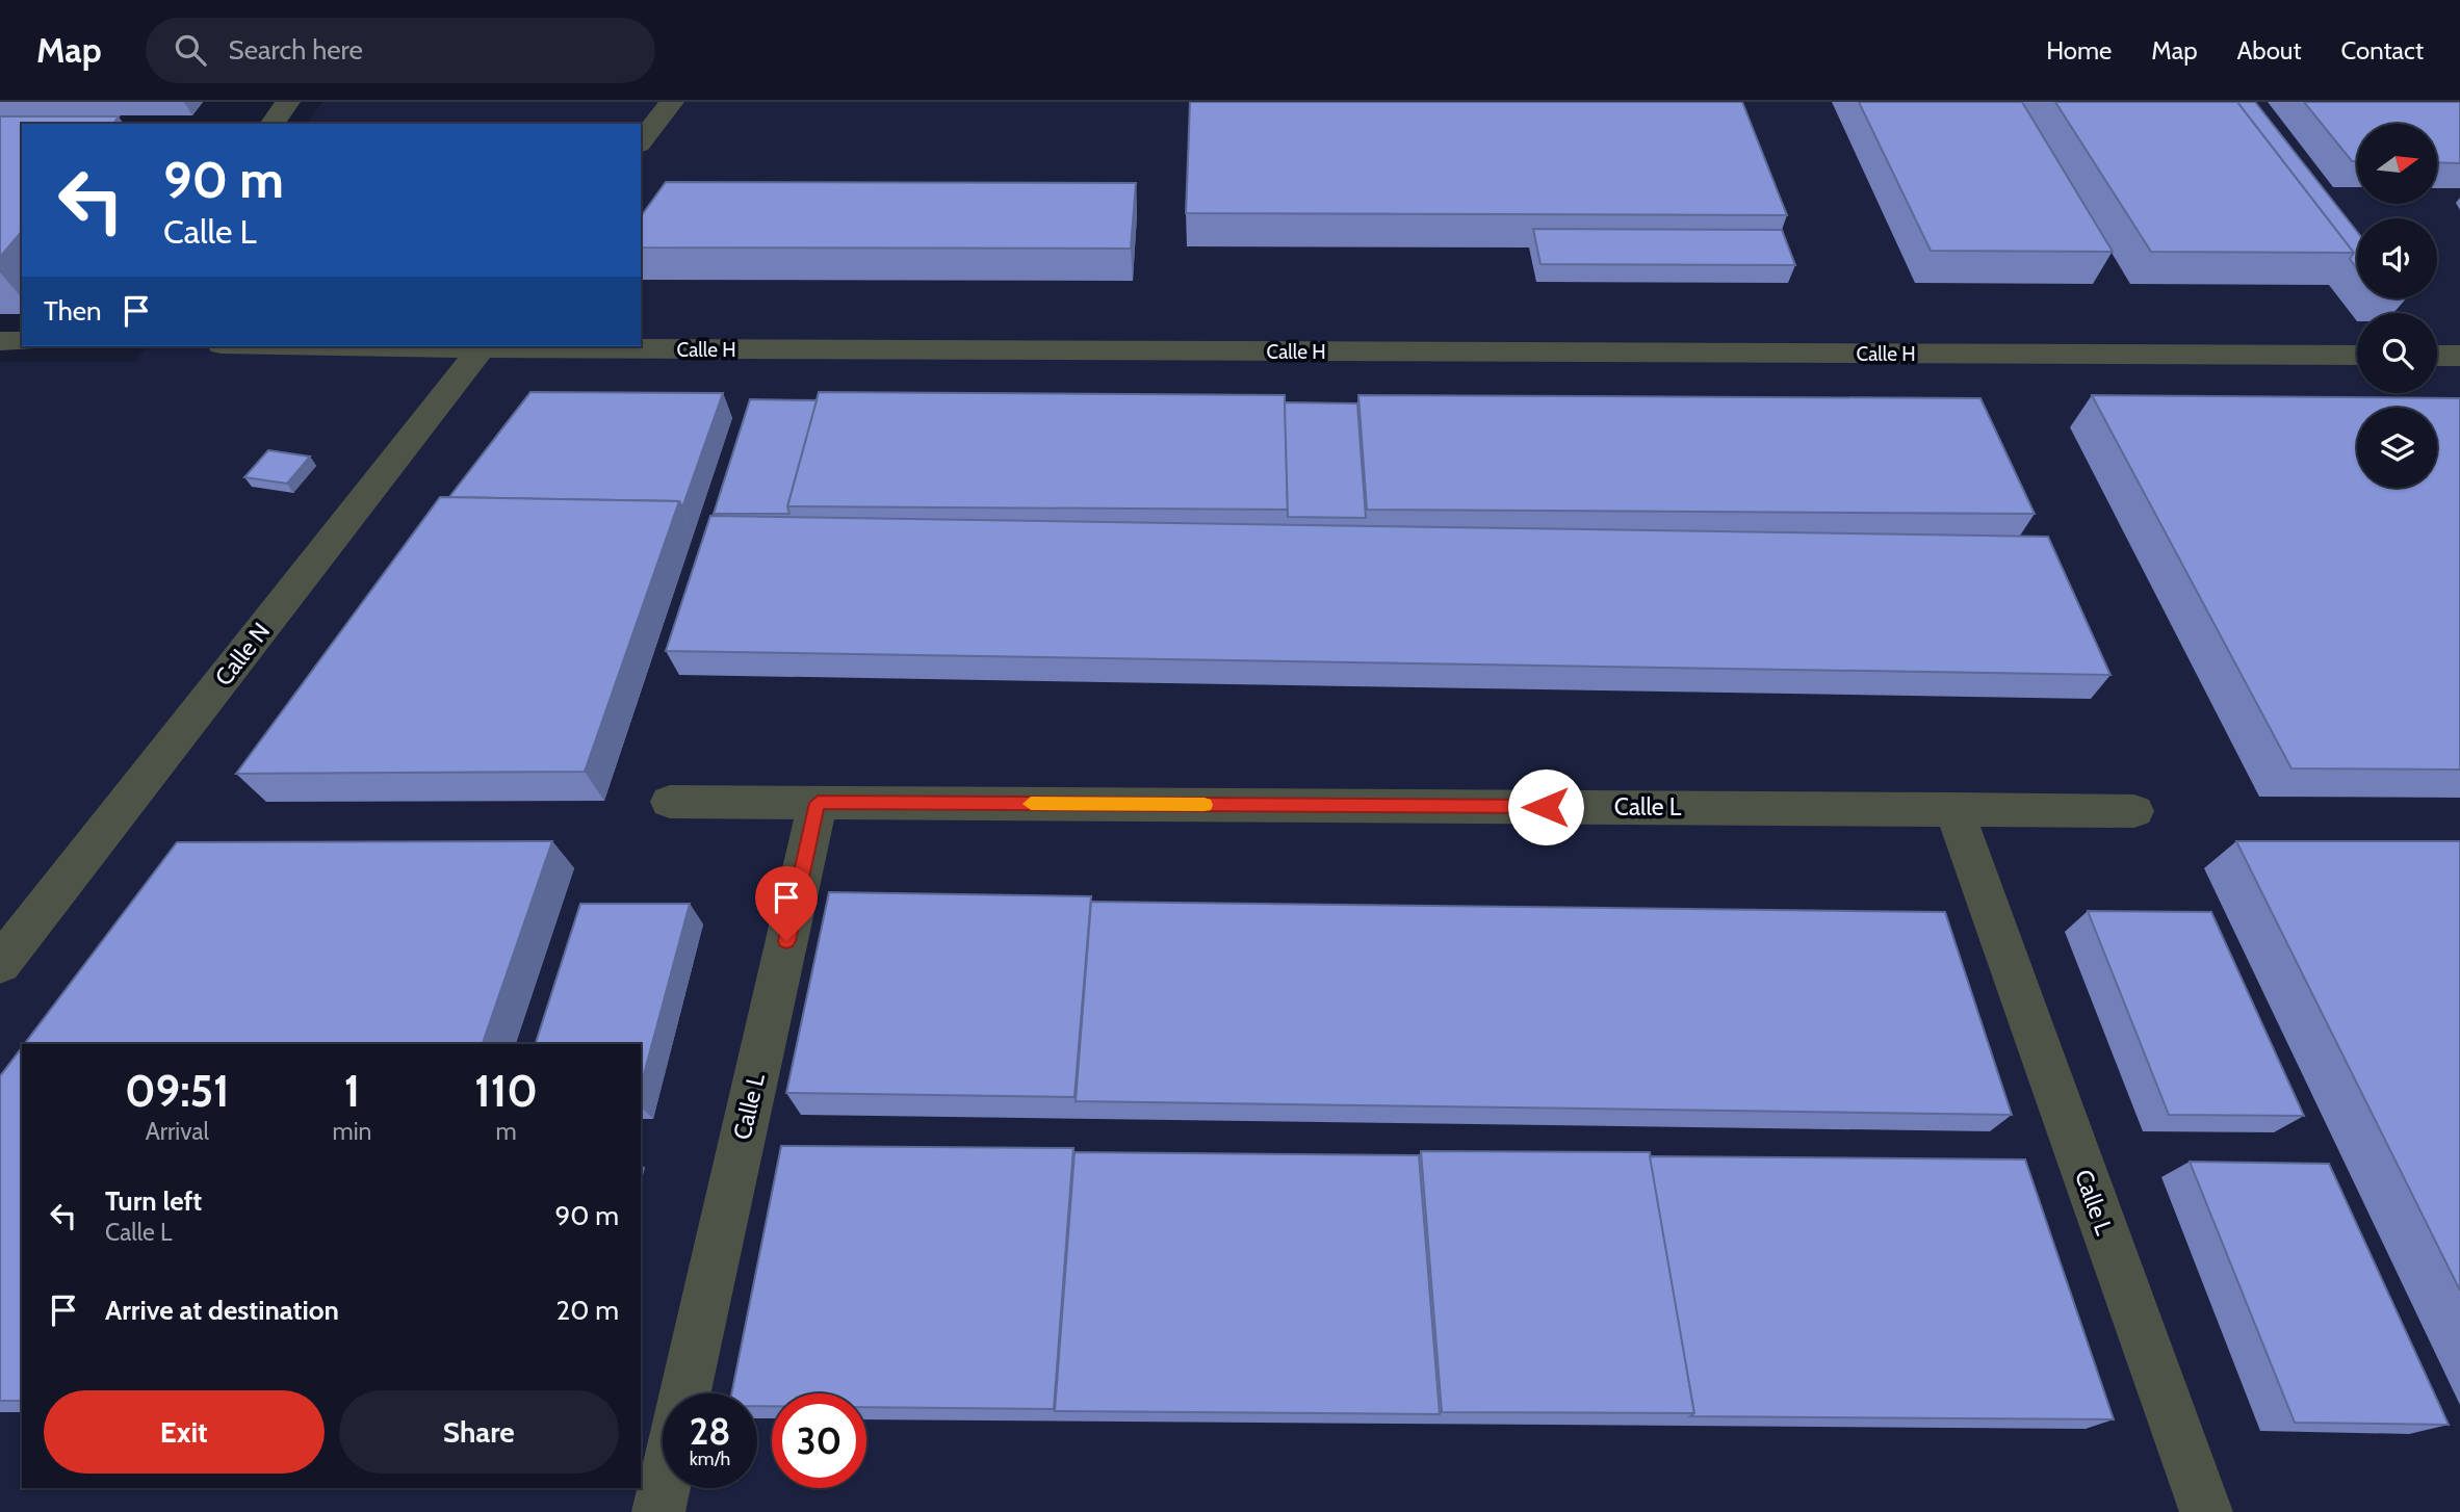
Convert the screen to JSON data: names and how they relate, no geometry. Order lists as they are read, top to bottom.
{
  "streets": {
    "street": ["Calle H", "Calle N", "Calle L"]
  },
  "crossings": [
    ["Calle H", "Calle N"]
  ],
  "north": "right",
  "page": {
    "header": "Map",
    "search": "Search here",
    "nav": [
      "Home",
      "Map",
      "About",
      "Contact"
    ],
    "turn": ["90 m", "Calle L"],
    "then": "Then",
    "eta": [
      "09:51",
      "Arrival",
      "1",
      "min",
      "110",
      "m"
    ],
    "list": [
      {
        "name": "Turn left",
        "note": "Calle L",
        "value": "90 m"
      },
      {
        "name": "Arrive at destination",
        "value": "20 m"
      }
    ],
    "buttons": ["Exit", "Share"],
    "speed": "28 km/h",
    "limit": "30"
  }
}
